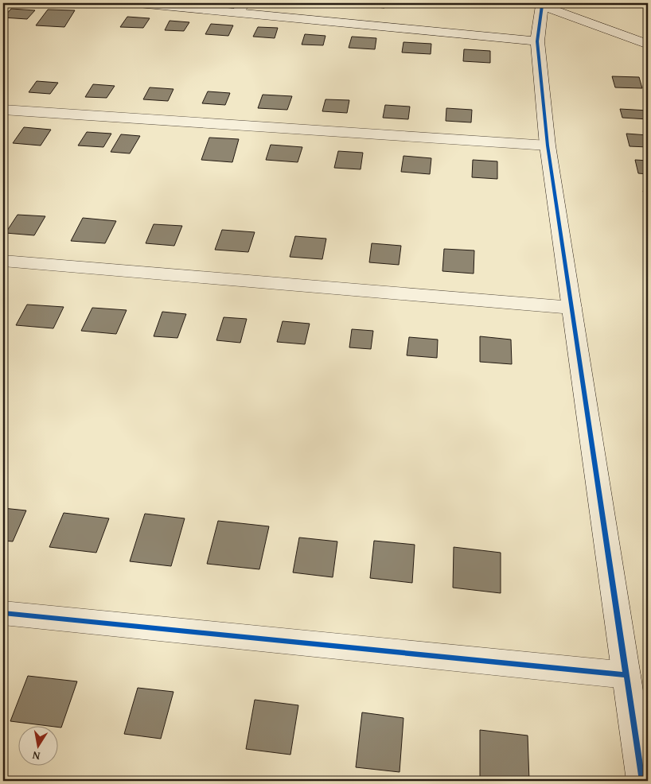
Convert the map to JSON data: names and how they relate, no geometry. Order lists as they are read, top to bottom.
{
  "north": "bottom"
}
